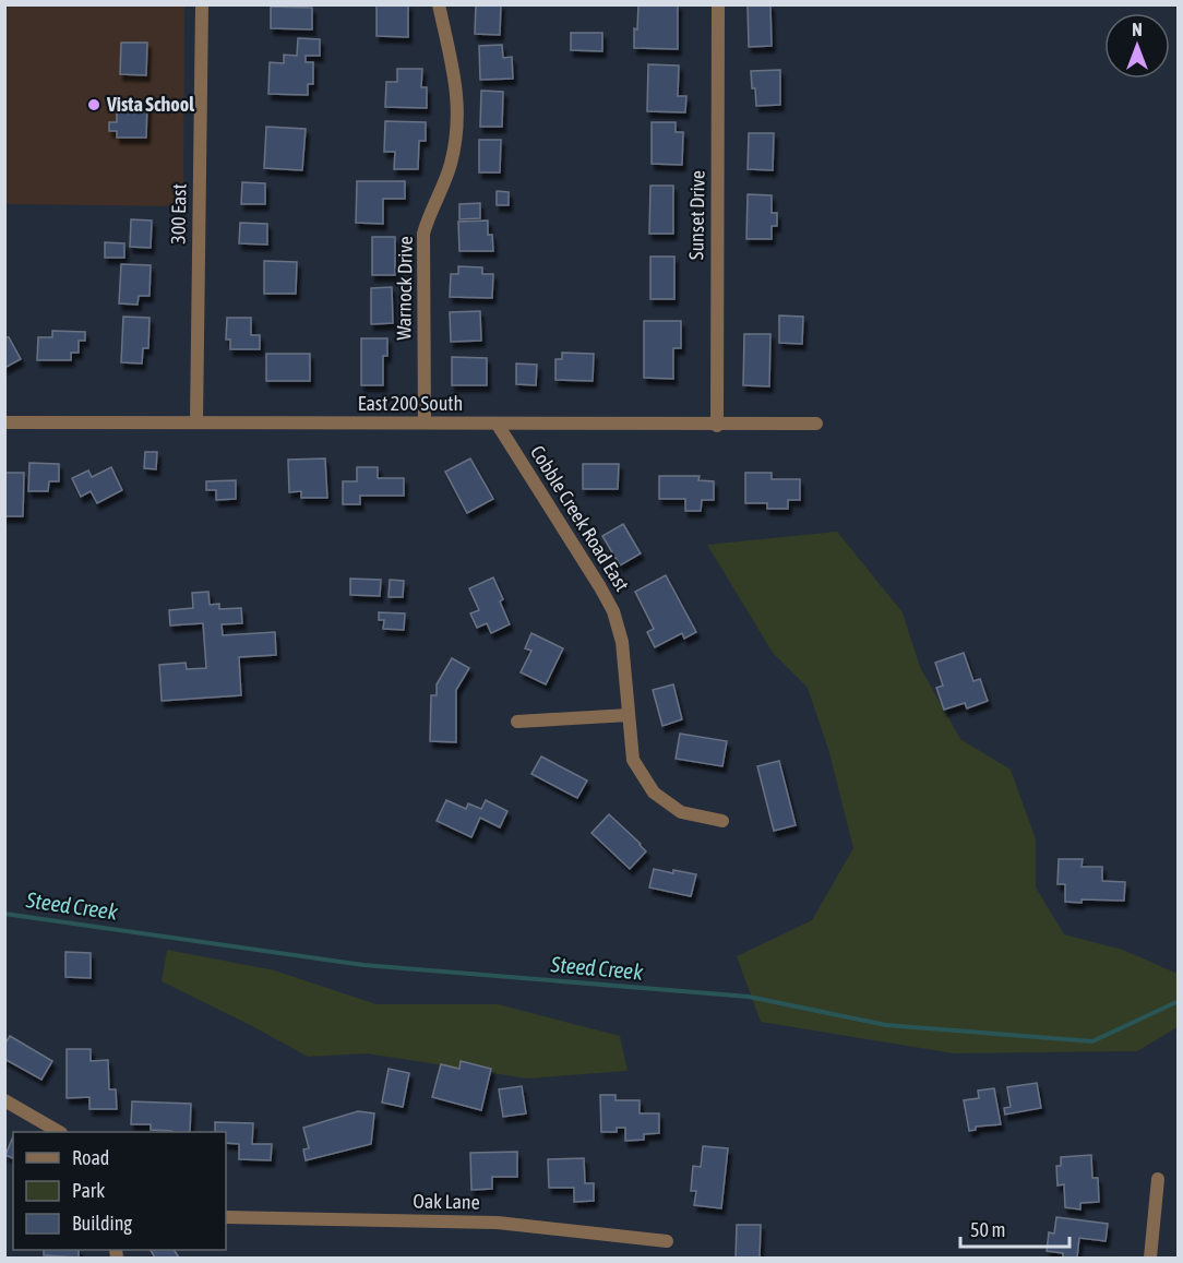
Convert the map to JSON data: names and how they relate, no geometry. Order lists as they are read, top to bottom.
{
  "streets": {
    "street": [
      "300 East",
      "Sunset Drive",
      "Warnock Drive",
      "East 200 South",
      "Cobble Creek Road East",
      "Oak Lane"
    ]
  },
  "crossings": [
    ["300 East", "East 200 South"],
    ["Sunset Drive", "East 200 South"],
    ["Warnock Drive", "East 200 South"],
    ["East 200 South", "Cobble Creek Road East"]
  ],
  "water": ["Steed Creek"],
  "places": ["Vista School"],
  "legend": ["Road", "Park", "Building"],
  "scale_bar": "50 m",
  "north": "top"
}
